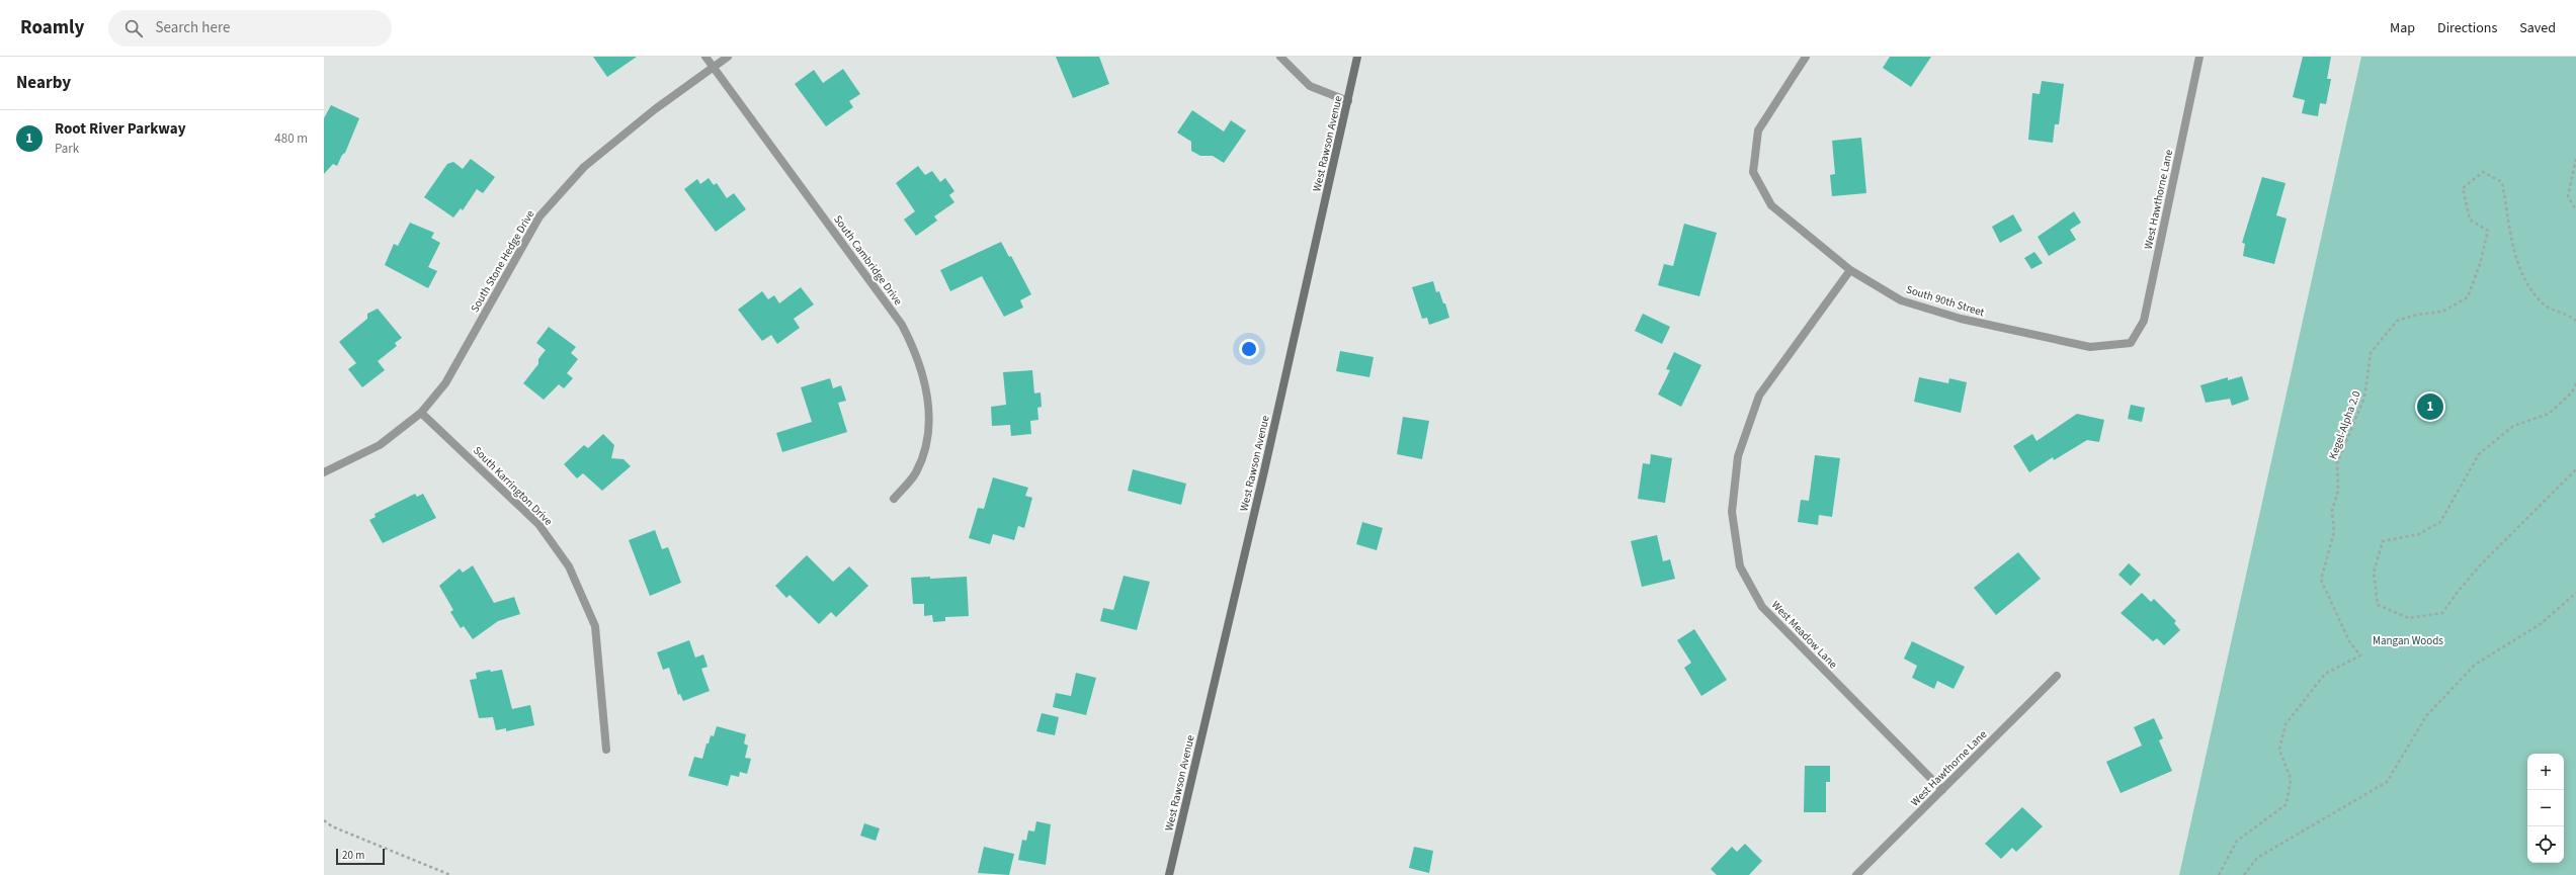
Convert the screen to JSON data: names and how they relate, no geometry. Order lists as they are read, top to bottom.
{
  "streets": {
    "main road": ["West Rawson Avenue"],
    "street": [
      "West Hawthorne Lane",
      "South Cambridge Drive",
      "South Stone Hedge Drive",
      "South 90th Street",
      "South Karrington Drive",
      "West Meadow Lane"
    ],
    "path": ["Kegel-Alpha 2.0"]
  },
  "crossings": [
    ["West Hawthorne Lane", "South 90th Street"],
    ["West Hawthorne Lane", "West Meadow Lane"],
    ["South Cambridge Drive", "South Stone Hedge Drive"],
    ["South Stone Hedge Drive", "South Karrington Drive"],
    ["South 90th Street", "West Meadow Lane"]
  ],
  "parks": ["Mangan Woods"],
  "scale_bar": "20 m",
  "page": {
    "header": "Roamly",
    "search": "Search here",
    "nav": ["Map", "Directions", "Saved"],
    "heading": "Nearby",
    "list": [
      {
        "mark": "1",
        "name": "Root River Parkway",
        "note": "Park",
        "value": "480 m"
      }
    ],
    "pins": "1",
    "map_buttons": ["+", "−"],
    "scale": "20 m"
  }
}
